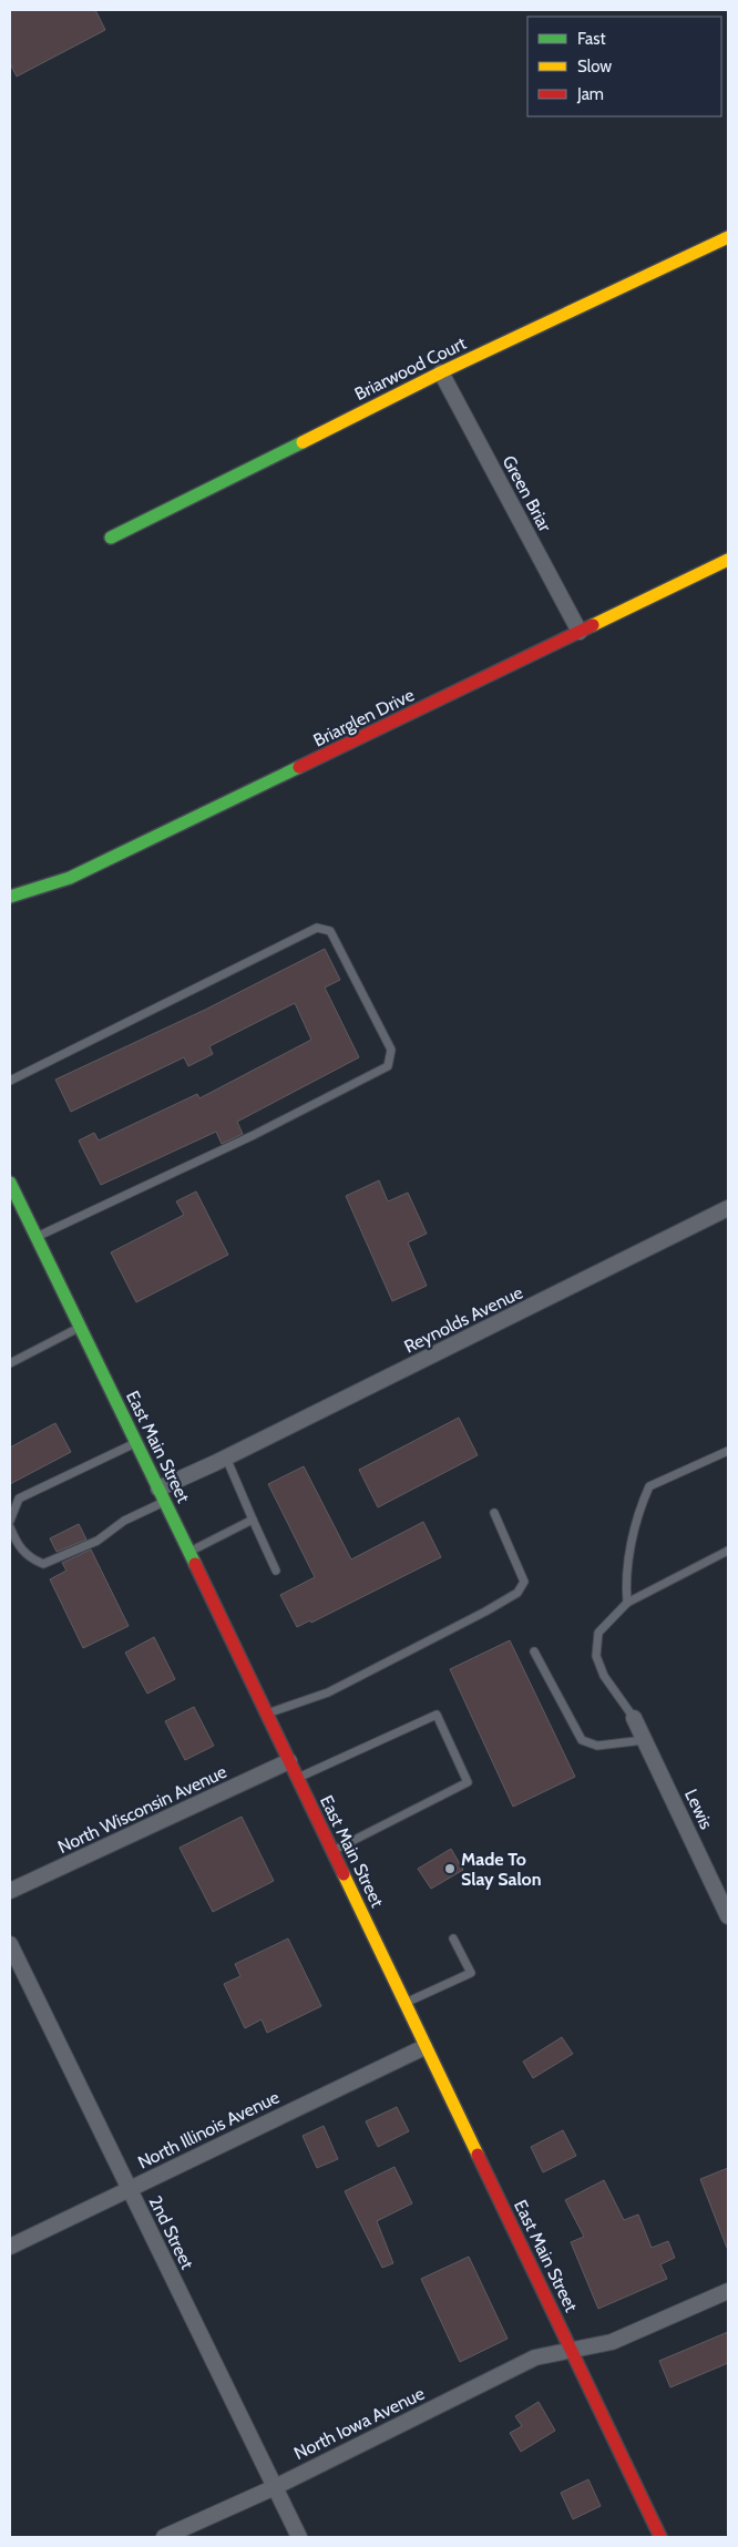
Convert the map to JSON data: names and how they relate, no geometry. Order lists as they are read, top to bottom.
{
  "streets": {
    "main road": ["Briarwood Court", "Briarglen Drive", "East Main Street"],
    "street": [
      "Green Briar",
      "Reynolds Avenue",
      "North Wisconsin Avenue",
      "Lewis",
      "North Illinois Avenue",
      "2nd Street",
      "North Iowa Avenue"
    ]
  },
  "crossings": [
    ["Briarwood Court", "Green Briar"],
    ["Green Briar", "Briarglen Drive"],
    ["Reynolds Avenue", "East Main Street"],
    ["East Main Street", "North Wisconsin Avenue"],
    ["East Main Street", "North Illinois Avenue"],
    ["East Main Street", "North Iowa Avenue"],
    ["North Illinois Avenue", "2nd Street"],
    ["2nd Street", "North Iowa Avenue"]
  ],
  "places": ["Made To Slay Salon"],
  "legend": ["Fast", "Slow", "Jam"]
}
